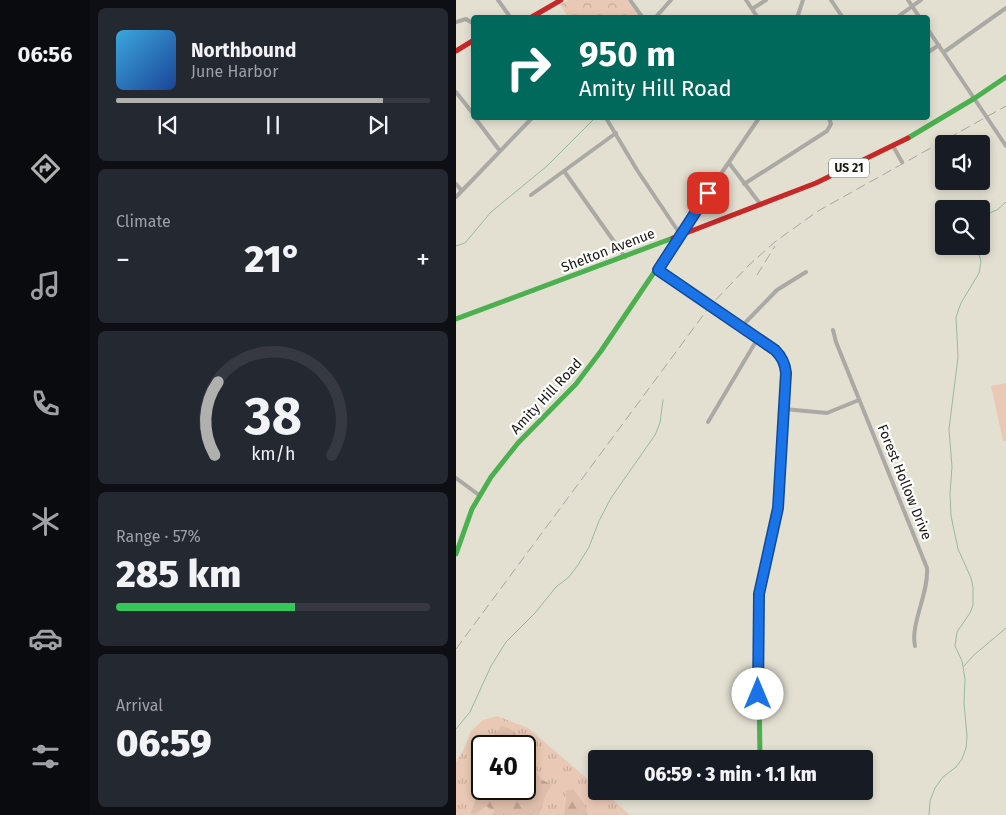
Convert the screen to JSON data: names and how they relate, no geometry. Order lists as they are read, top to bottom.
{
  "streets": {
    "street": [
      "US 21",
      "Shelton Avenue",
      "Amity Hill Road",
      "Forest Hollow Drive"
    ]
  },
  "crossings": [
    ["Shelton Avenue", "Amity Hill Road"]
  ],
  "page": {
    "tabs": "06:56",
    "turn": ["950 m", "Amity Hill Road"],
    "song": ["Northbound", "June Harbor"],
    "tile": [
      "Climate",
      ["Range · 57%", "285 km"],
      ["Arrival", "06:59"]
    ],
    "heat": ["−", "21°", "+"],
    "limit": "40",
    "trip": "06:59 · 3 min · 1.1 km",
    "gauge": ["38", "km/h"]
  }
}
